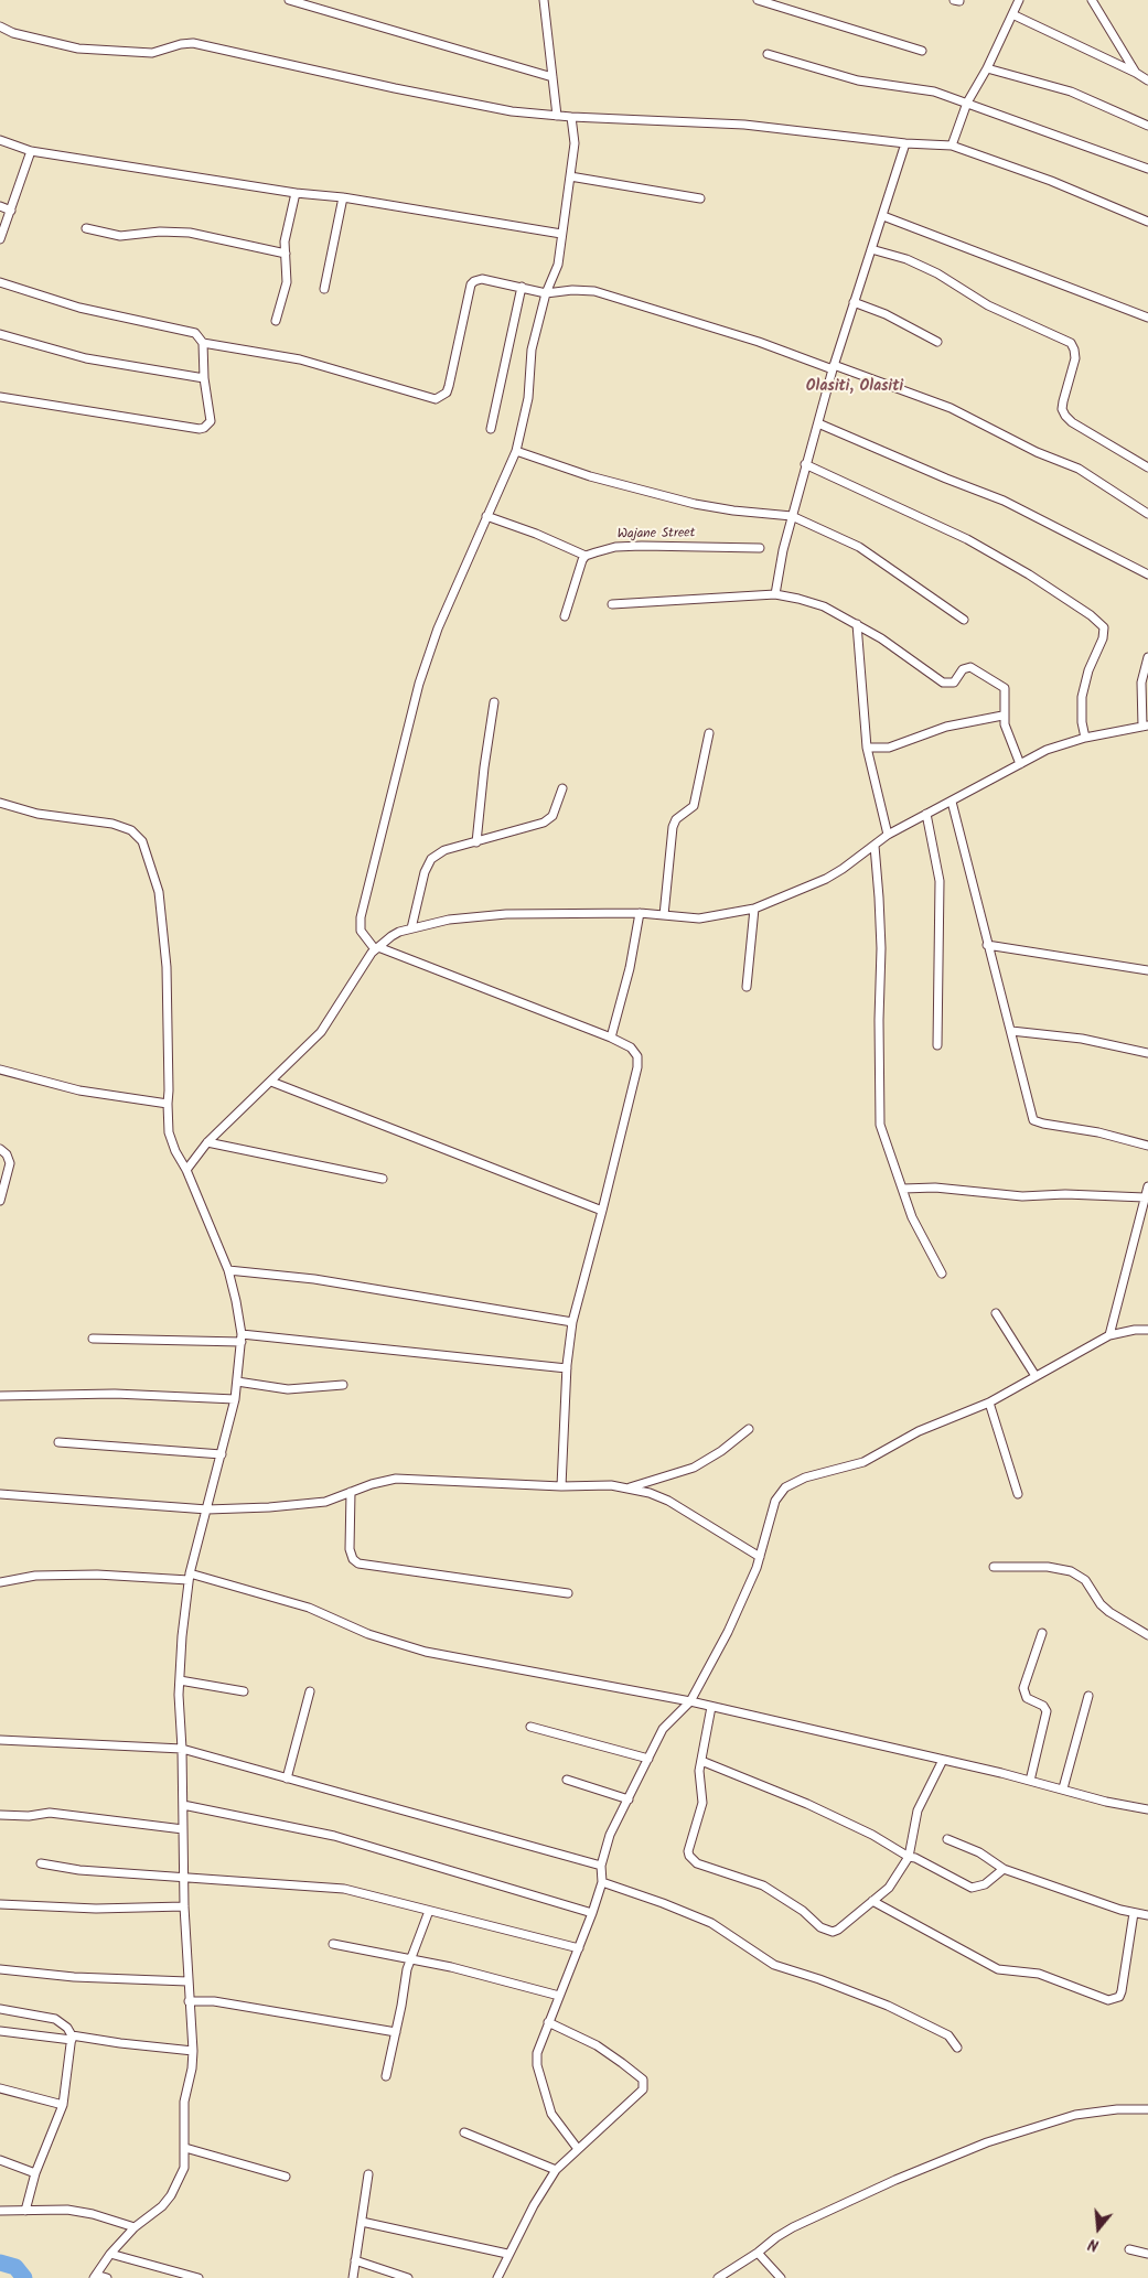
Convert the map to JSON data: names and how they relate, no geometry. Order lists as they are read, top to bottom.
{
  "streets": {
    "street": ["Wajane Street"]
  },
  "districts": ["Olasiti, Olasiti"],
  "north": "bottom"
}
